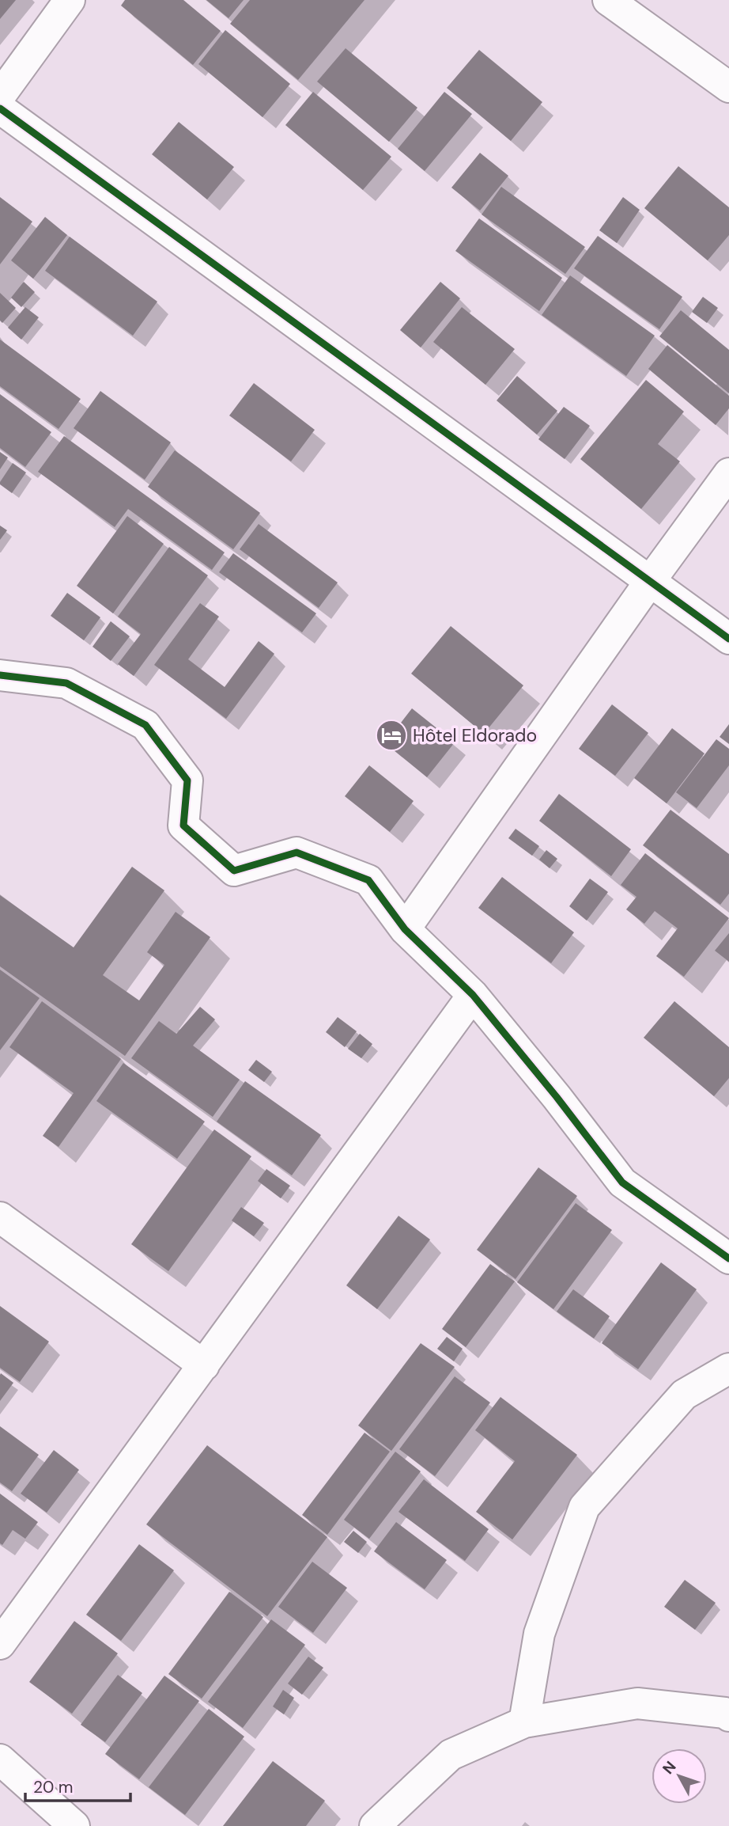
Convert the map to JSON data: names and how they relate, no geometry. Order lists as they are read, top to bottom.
{
  "places": {
    "hotel": ["Hôtel Eldorado"]
  },
  "scale_bar": "20 m",
  "north": "top left"
}
